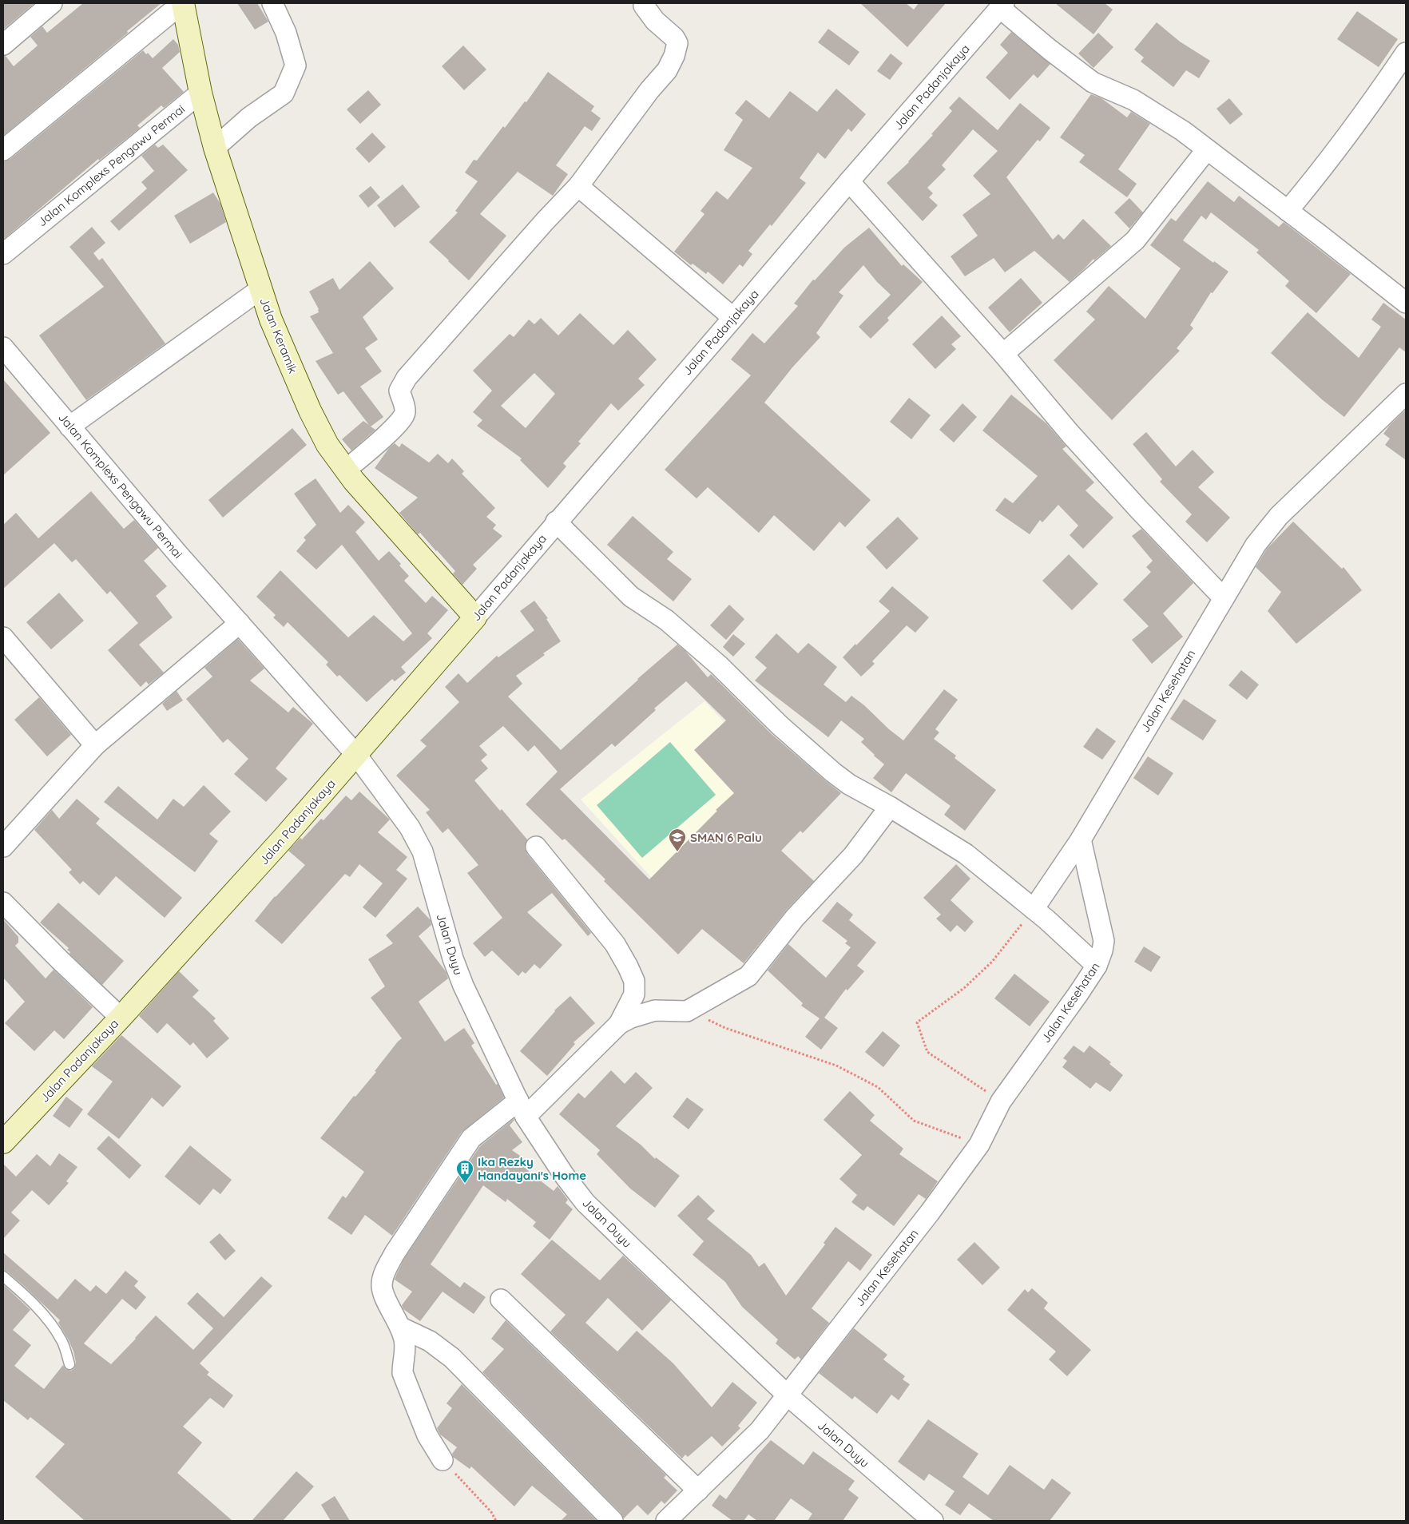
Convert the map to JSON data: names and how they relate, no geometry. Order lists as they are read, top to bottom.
{
  "streets": {
    "street": [
      "Jalan Padanjakaya",
      "Jalan Komplexs Pengawu Permai",
      "Jalan Keramik",
      "Jalan Kesehatan",
      "Jalan Duyu"
    ]
  },
  "crossings": [
    ["Jalan Padanjakaya", "Jalan Komplexs Pengawu Permai"],
    ["Jalan Padanjakaya", "Jalan Keramik"],
    ["Jalan Padanjakaya", "Jalan Duyu"],
    ["Jalan Komplexs Pengawu Permai", "Jalan Keramik"],
    ["Jalan Komplexs Pengawu Permai", "Jalan Duyu"],
    ["Jalan Kesehatan", "Jalan Duyu"]
  ],
  "places": {
    "school or university": ["SMAN 6 Palu"],
    "building": ["Ika Rezky Handayani's Home"]
  }
}
